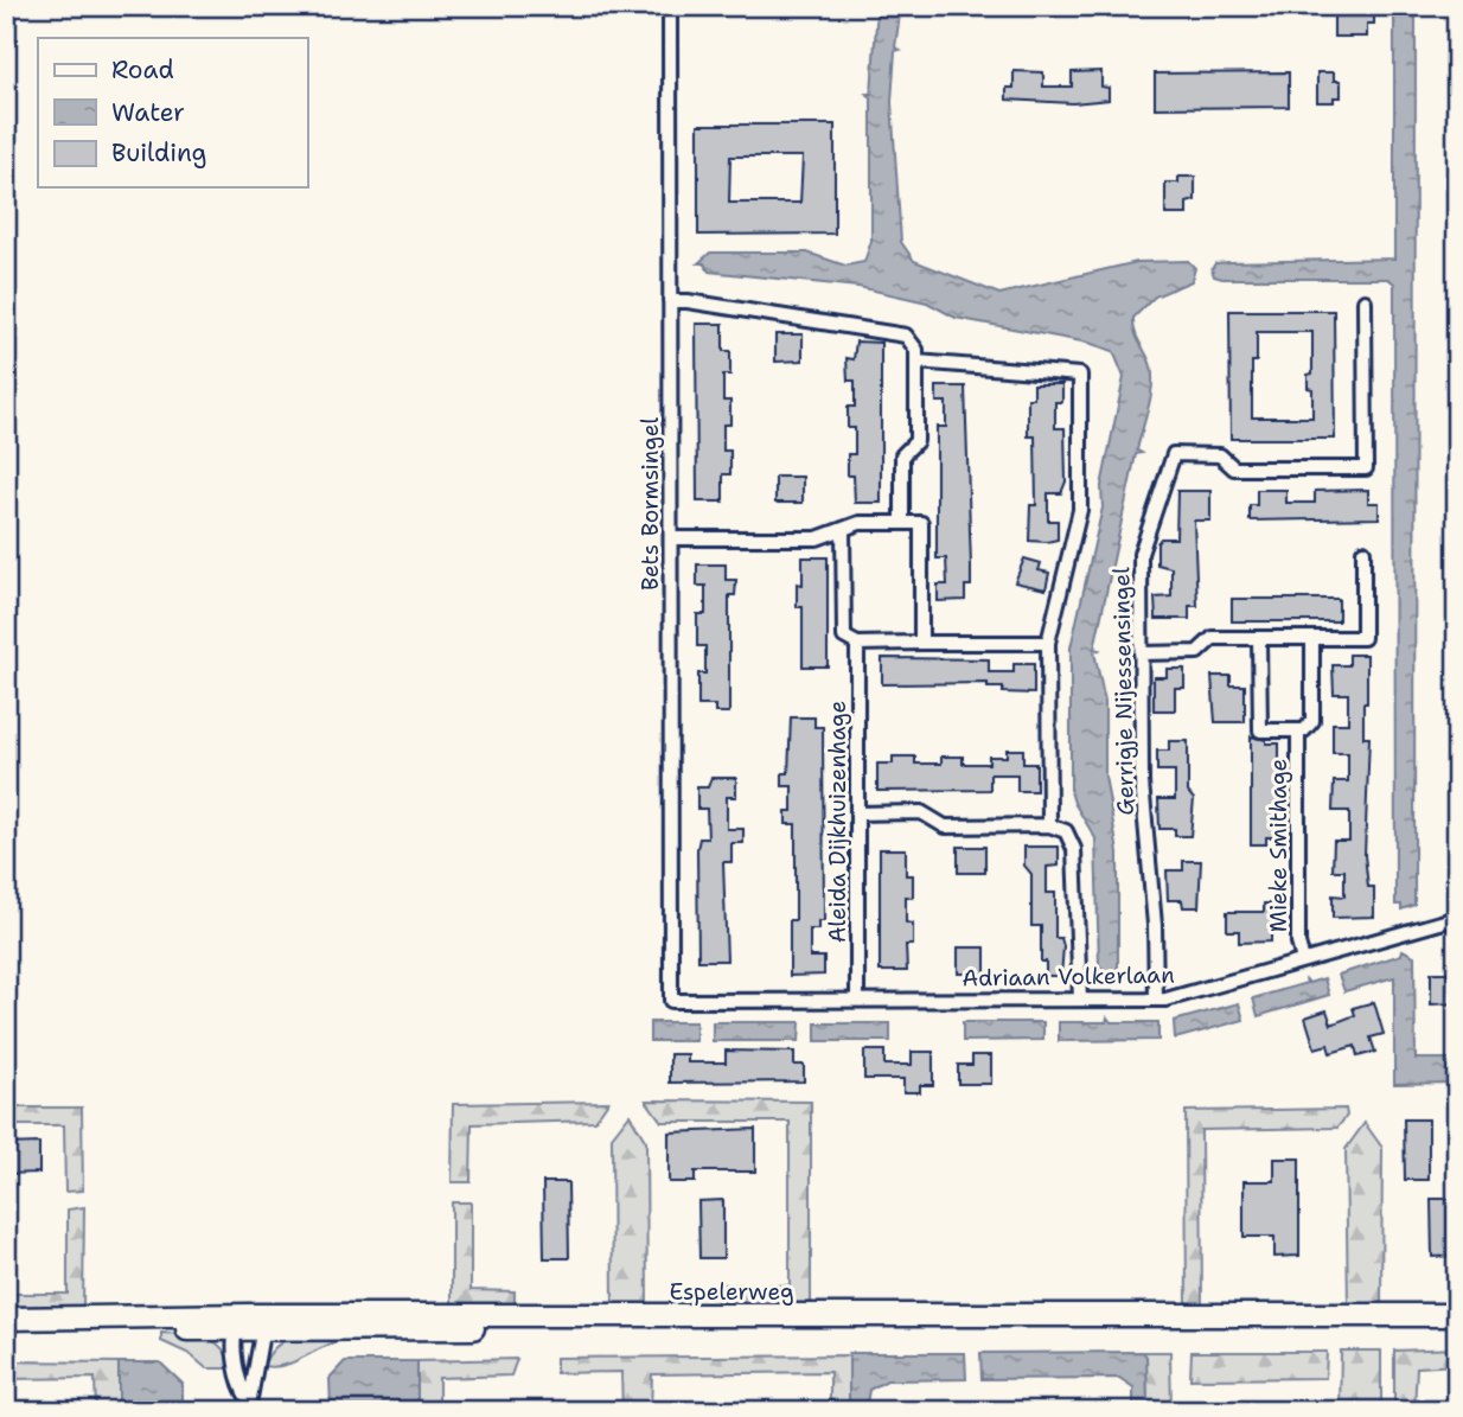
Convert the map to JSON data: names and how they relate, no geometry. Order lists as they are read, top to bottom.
{
  "streets": {
    "main road": ["Espelerweg"],
    "street": [
      "Bets Bormsingel",
      "Gerrigje Nijessensingel",
      "Aleida Dijkhuizenhage",
      "Mieke Smithage",
      "Adriaan Volkerlaan"
    ]
  },
  "crossings": [
    ["Bets Bormsingel", "Adriaan Volkerlaan"],
    ["Gerrigje Nijessensingel", "Adriaan Volkerlaan"],
    ["Aleida Dijkhuizenhage", "Adriaan Volkerlaan"],
    ["Mieke Smithage", "Adriaan Volkerlaan"]
  ],
  "legend": ["Road", "Water", "Building"]
}
